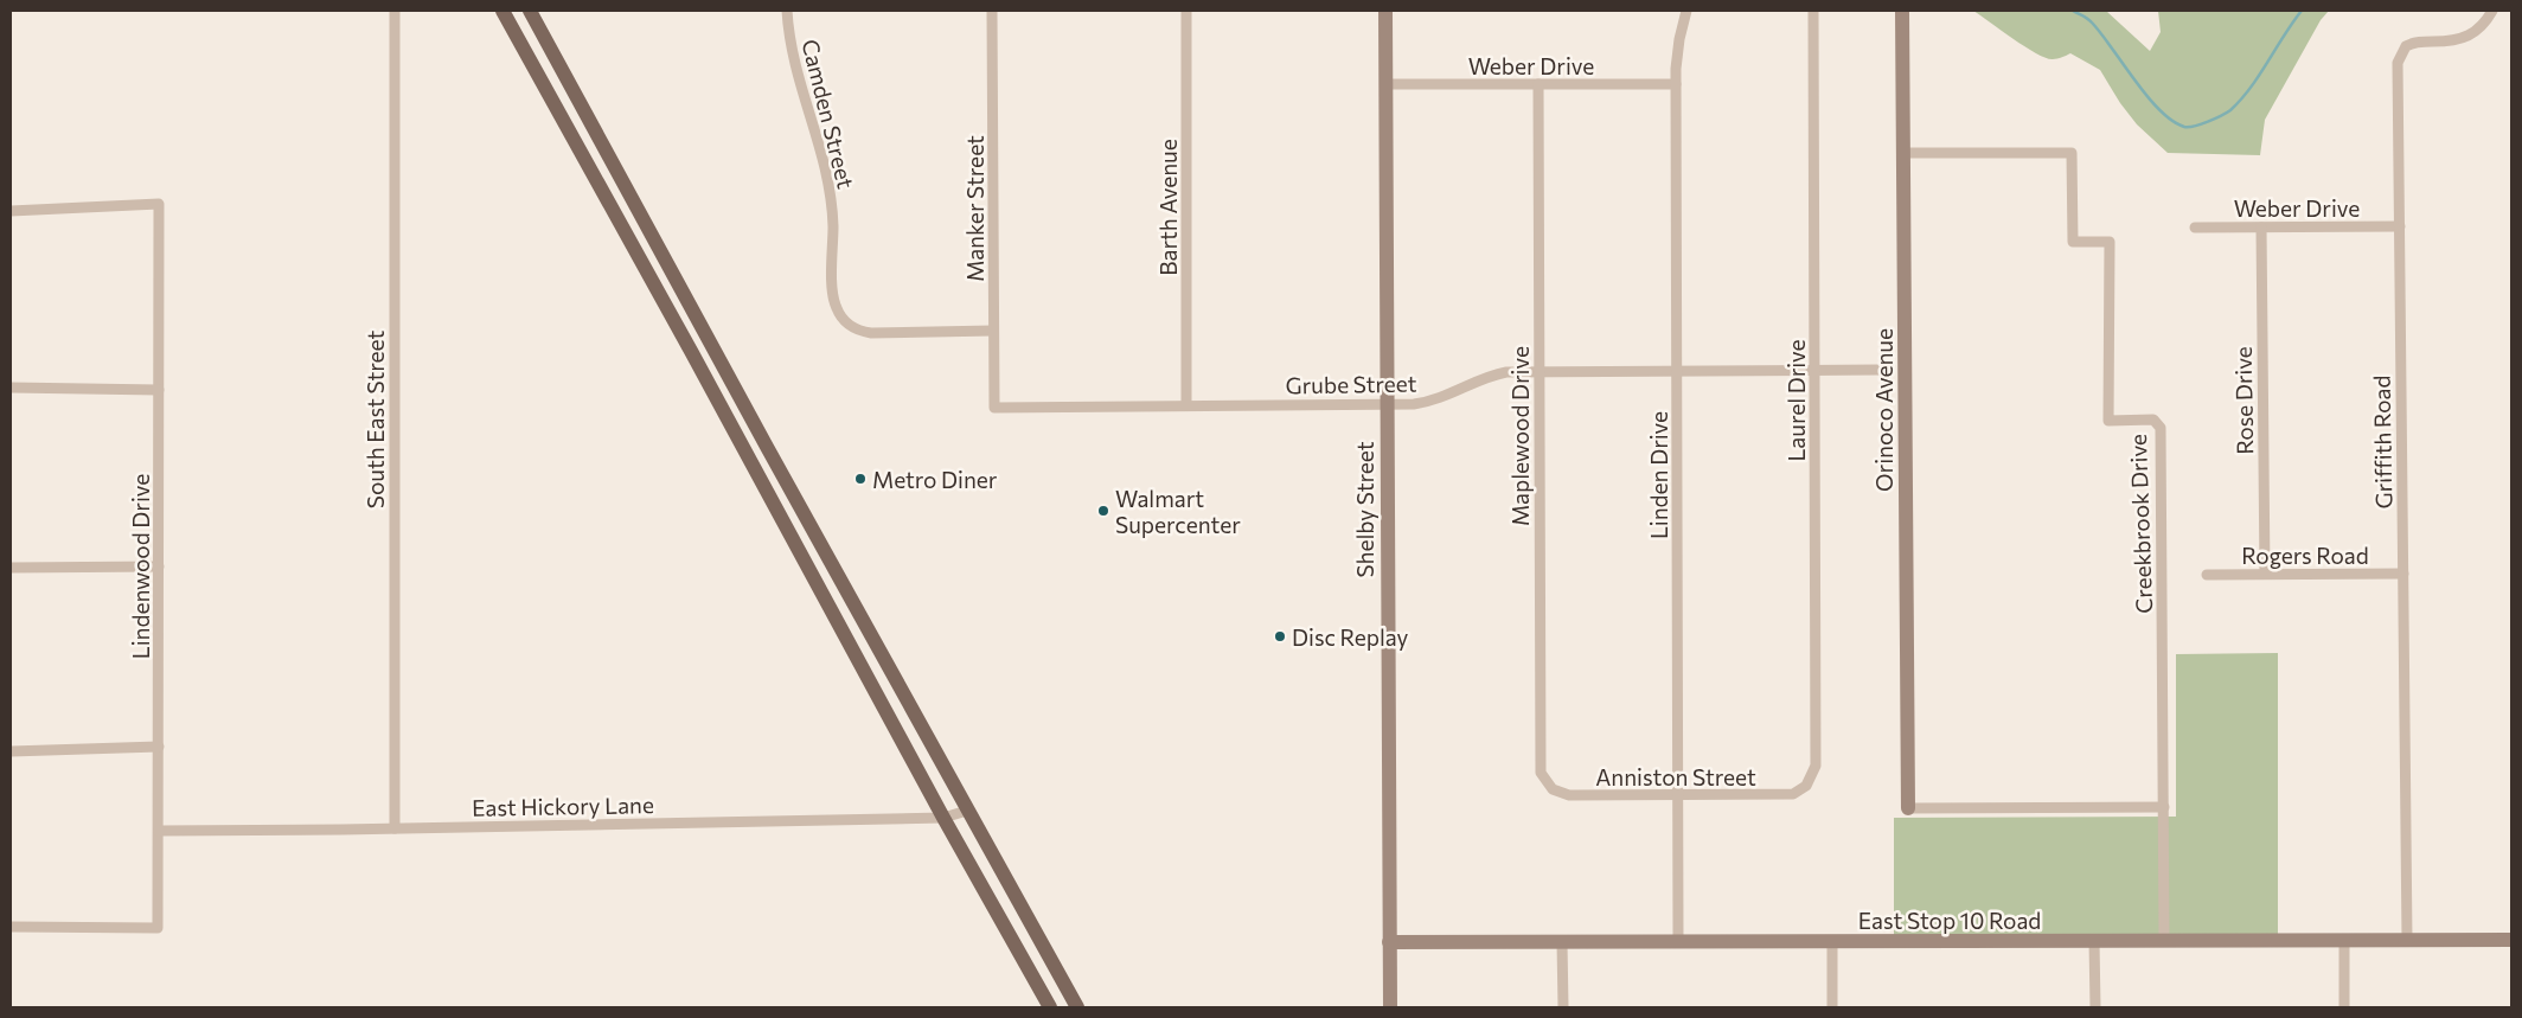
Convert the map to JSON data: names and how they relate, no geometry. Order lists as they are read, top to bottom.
{
  "streets": {
    "street": [
      "Weber Drive",
      "Camden Street",
      "Barth Avenue",
      "Manker Street",
      "Grube Street",
      "Laurel Drive",
      "Rose Drive",
      "Orinoco Avenue",
      "South East Street",
      "Maplewood Drive",
      "Griffith Road",
      "Linden Drive",
      "Shelby Street",
      "Creekbrook Drive",
      "Rogers Road",
      "Lindenwood Drive",
      "Anniston Street",
      "East Hickory Lane",
      "East Stop 10 Road"
    ]
  },
  "crossings": [
    ["Weber Drive", "Rose Drive"],
    ["Weber Drive", "Maplewood Drive"],
    ["Weber Drive", "Griffith Road"],
    ["Weber Drive", "Linden Drive"],
    ["Weber Drive", "Shelby Street"],
    ["Camden Street", "Manker Street"],
    ["Barth Avenue", "Grube Street"],
    ["Manker Street", "Grube Street"],
    ["Grube Street", "Laurel Drive"],
    ["Grube Street", "Maplewood Drive"],
    ["Grube Street", "Linden Drive"],
    ["Grube Street", "Shelby Street"],
    ["Laurel Drive", "Anniston Street"],
    ["Rose Drive", "Rogers Road"],
    ["Orinoco Avenue", "Creekbrook Drive"],
    ["South East Street", "East Hickory Lane"],
    ["Maplewood Drive", "Anniston Street"],
    ["Griffith Road", "Rogers Road"],
    ["Griffith Road", "East Stop 10 Road"],
    ["Linden Drive", "Anniston Street"],
    ["Linden Drive", "East Stop 10 Road"],
    ["Shelby Street", "East Stop 10 Road"],
    ["Creekbrook Drive", "East Stop 10 Road"],
    ["Lindenwood Drive", "East Hickory Lane"]
  ],
  "places": ["Metro Diner", "Walmart Supercenter", "Disc Replay"]
}
